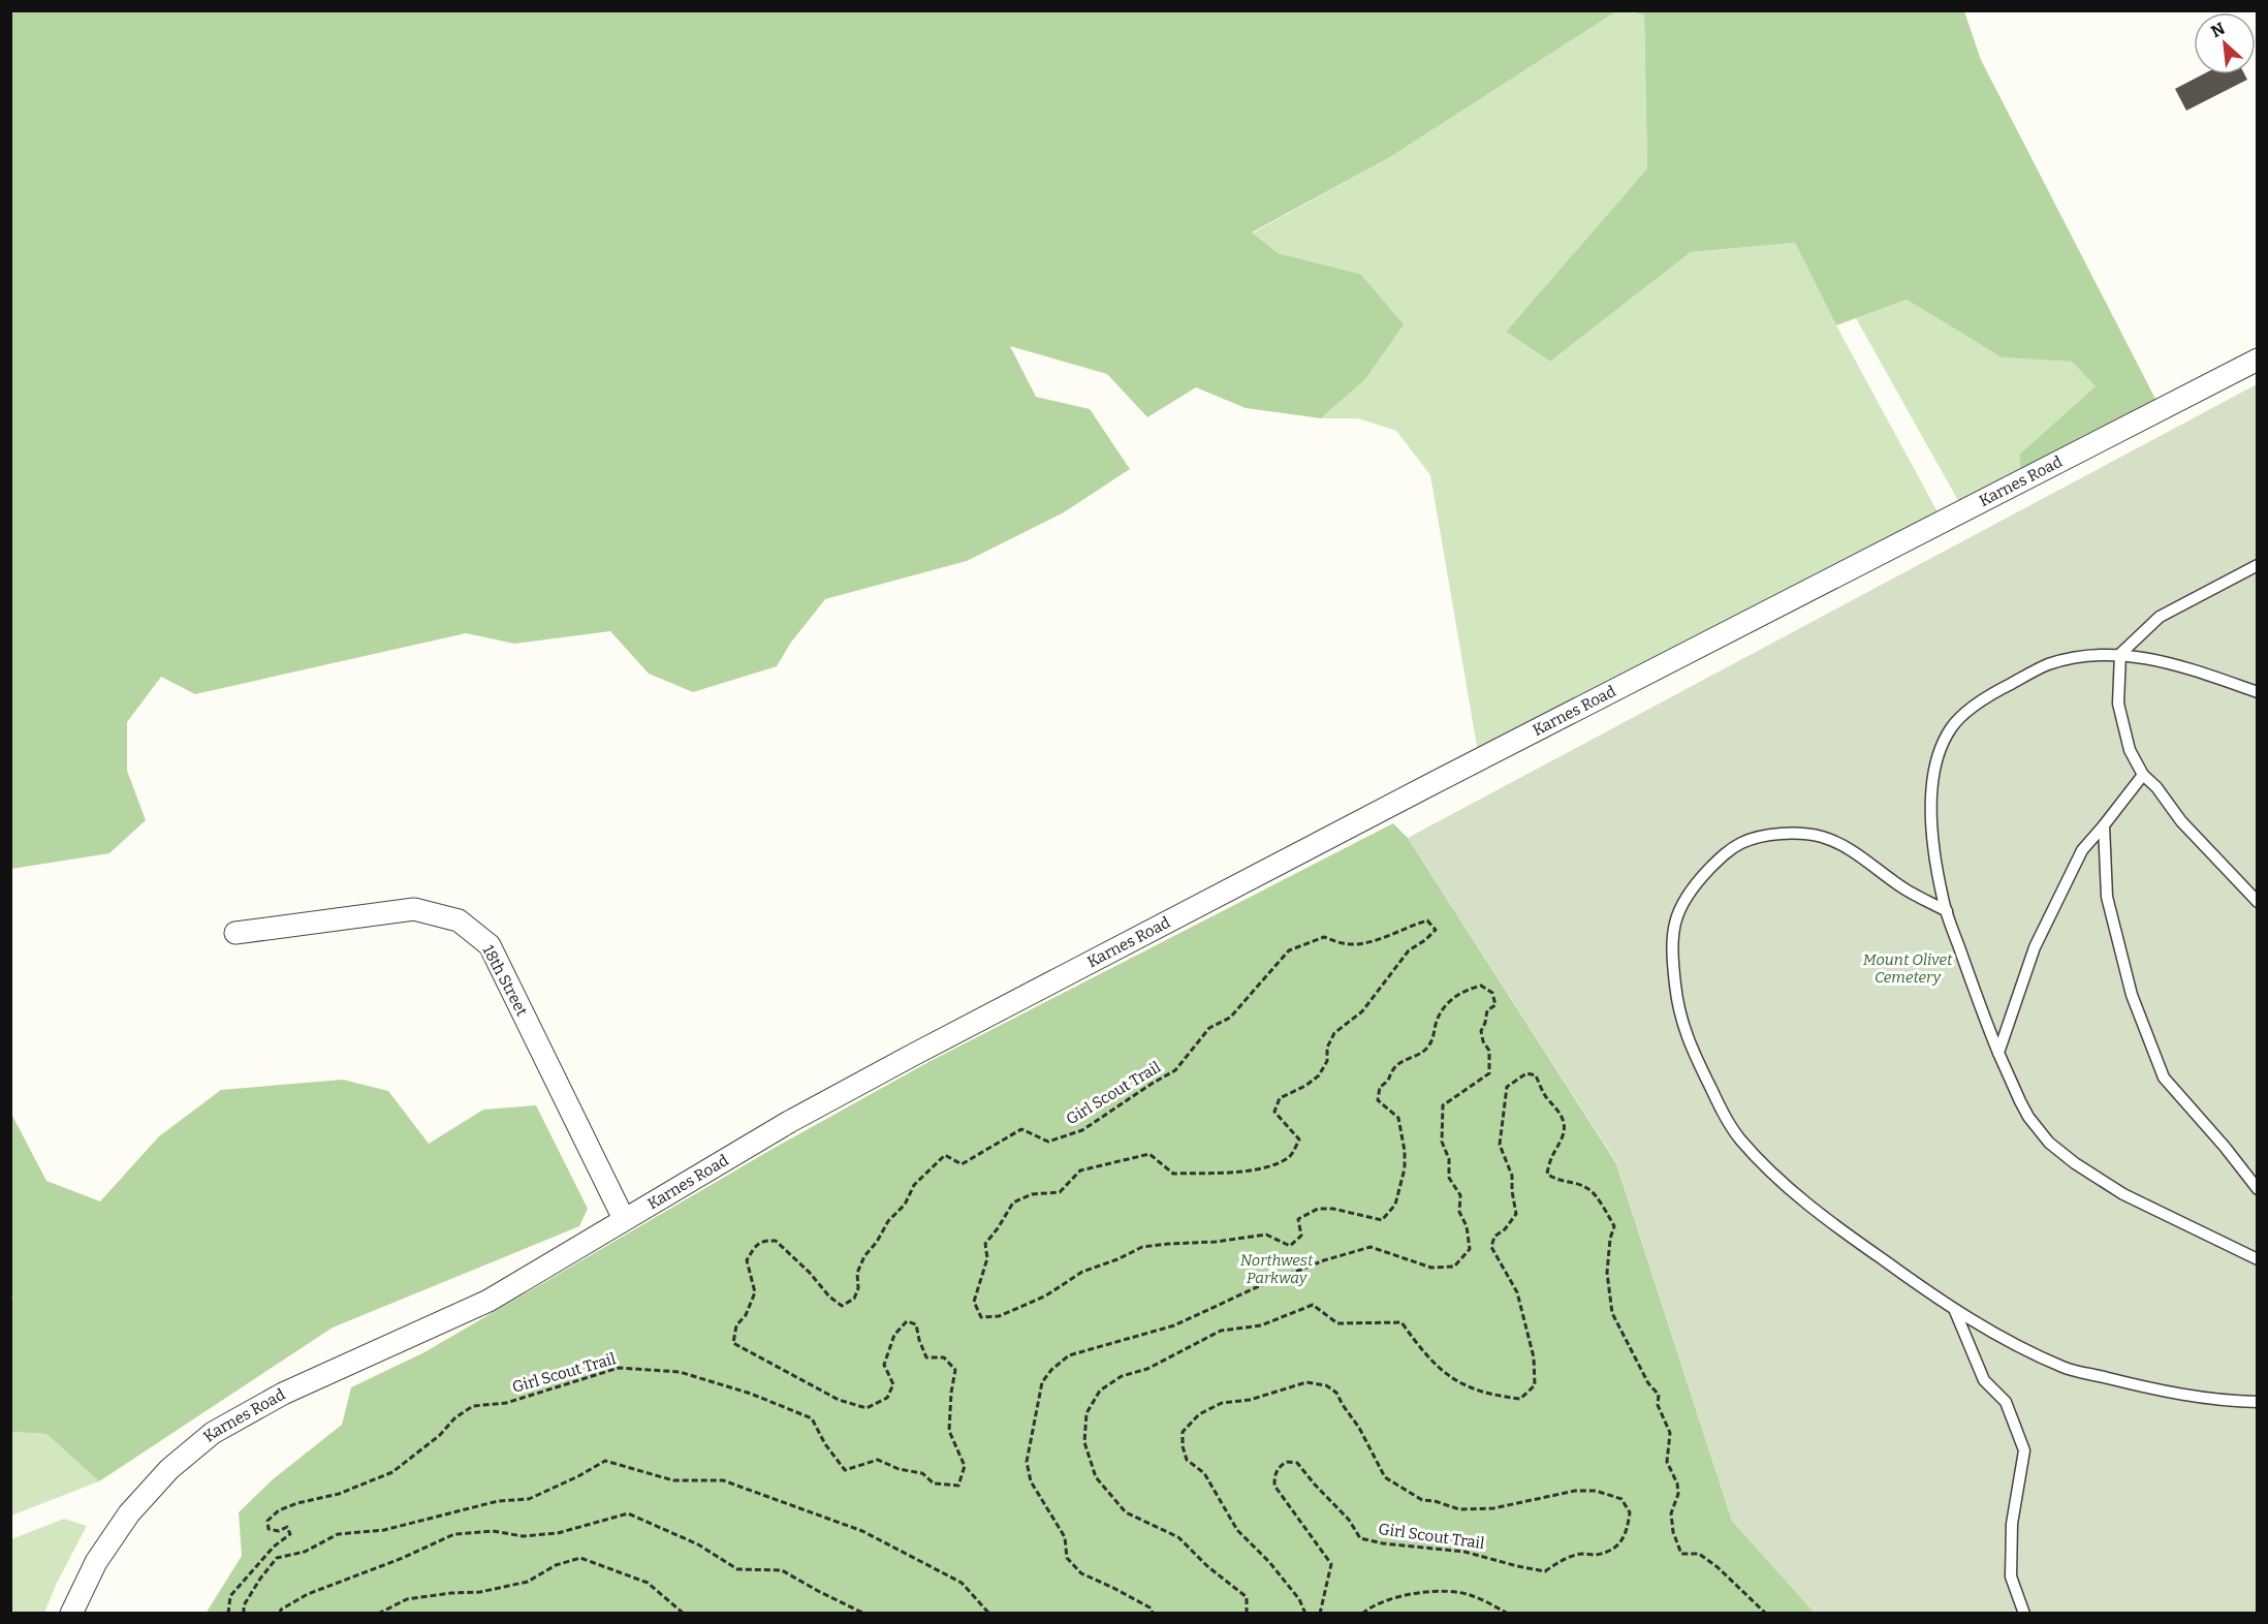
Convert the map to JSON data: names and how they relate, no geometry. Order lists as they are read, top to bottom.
{
  "streets": {
    "street": ["Karnes Road", "18th Street"],
    "path": ["Girl Scout Trail"]
  },
  "crossings": [
    ["Karnes Road", "18th Street"]
  ],
  "parks": ["Mount Olivet Cemetery", "Northwest Parkway"],
  "north": "top left"
}
